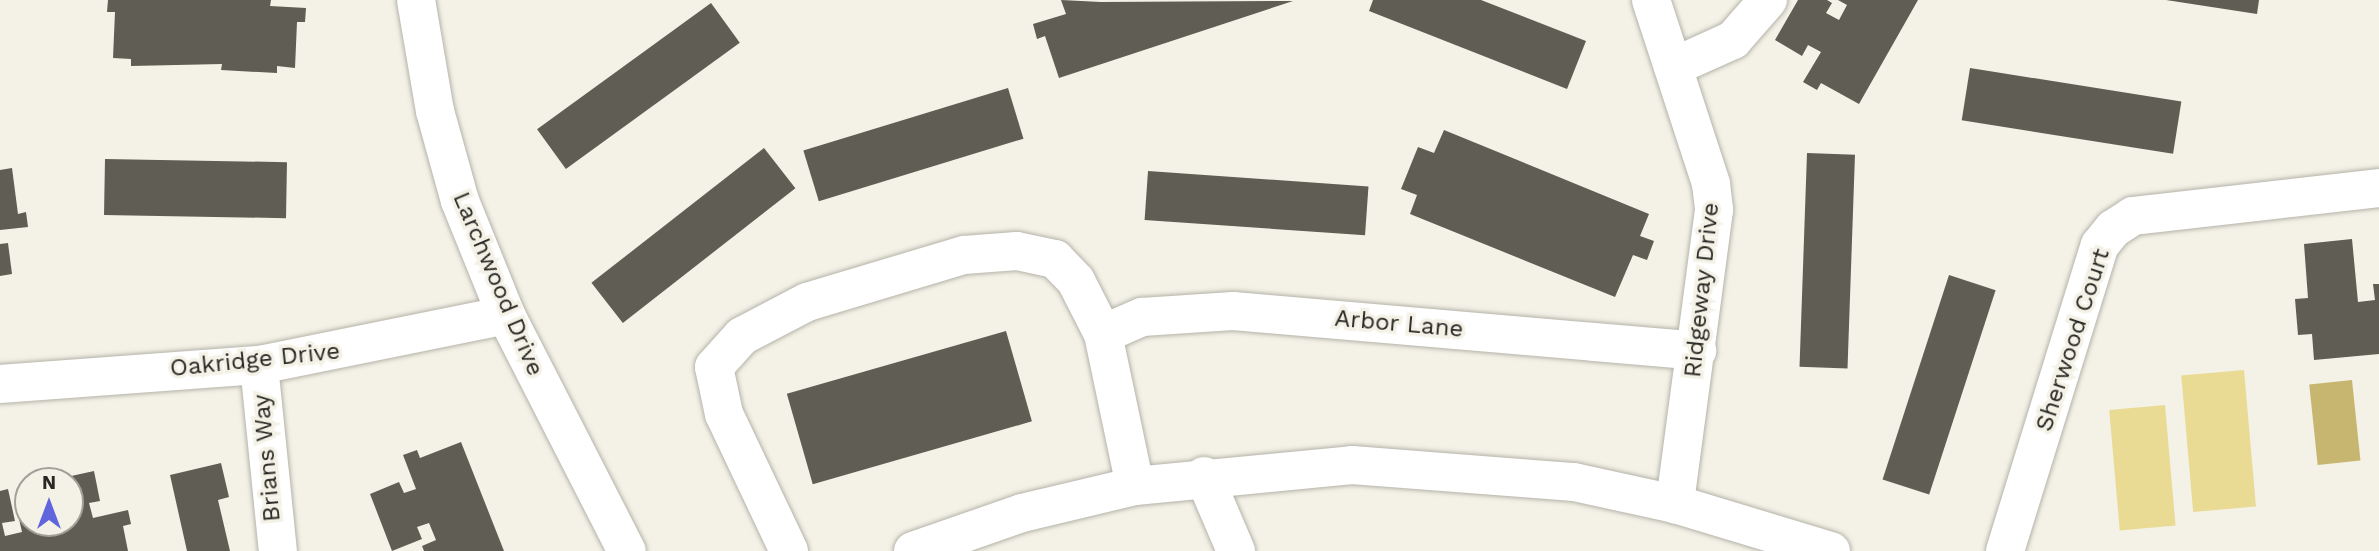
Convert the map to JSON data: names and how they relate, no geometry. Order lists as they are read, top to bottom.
{
  "streets": {
    "street": [
      "Larchwood Drive",
      "Ridgeway Drive",
      "Arbor Lane",
      "Sherwood Court",
      "Oakridge Drive",
      "Brians Way"
    ]
  },
  "crossings": [
    ["Larchwood Drive", "Oakridge Drive"],
    ["Ridgeway Drive", "Arbor Lane"],
    ["Oakridge Drive", "Brians Way"]
  ],
  "north": "top"
}
